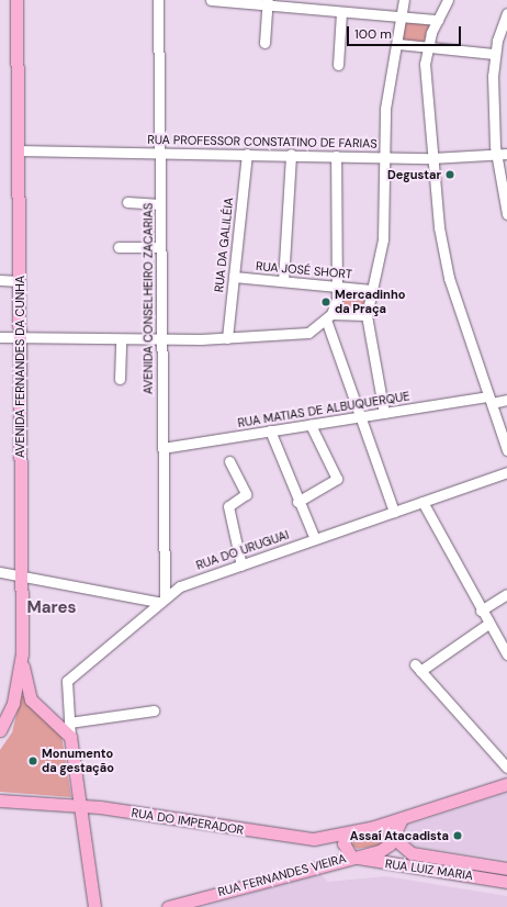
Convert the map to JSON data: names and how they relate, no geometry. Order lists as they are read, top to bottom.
{
  "streets": {
    "main road": [
      "AVENIDA FERNANDES DA CUNHA",
      "RUA DO IMPERADOR",
      "RUA LUIZ MARIA",
      "RUA FERNANDES VIEIRA"
    ],
    "street": [
      "RUA PROFESSOR CONSTATINO DE FARIAS",
      "RUA DA GALILÉIA",
      "RUA JOSÉ SHORT",
      "AVENIDA CONSELHEIRO ZACARIAS",
      "RUA MATIAS DE ALBUQUERQUE",
      "RUA DO URUGUAI"
    ]
  },
  "crossings": [
    ["RUA PROFESSOR CONSTATINO DE FARIAS", "RUA DA GALILÉIA"],
    ["RUA PROFESSOR CONSTATINO DE FARIAS", "AVENIDA CONSELHEIRO ZACARIAS"],
    ["RUA PROFESSOR CONSTATINO DE FARIAS", "AVENIDA FERNANDES DA CUNHA"],
    ["RUA DA GALILÉIA", "RUA JOSÉ SHORT"],
    ["AVENIDA CONSELHEIRO ZACARIAS", "RUA MATIAS DE ALBUQUERQUE"],
    ["AVENIDA CONSELHEIRO ZACARIAS", "RUA DO URUGUAI"],
    ["RUA DO IMPERADOR", "RUA LUIZ MARIA"],
    ["RUA LUIZ MARIA", "RUA FERNANDES VIEIRA"]
  ],
  "districts": ["Mares"],
  "places": [
    "Degustar",
    "Mercadinho da Praça",
    "Monumento da gestação",
    "Assaí Atacadista"
  ],
  "scale_bar": "100 m"
}
